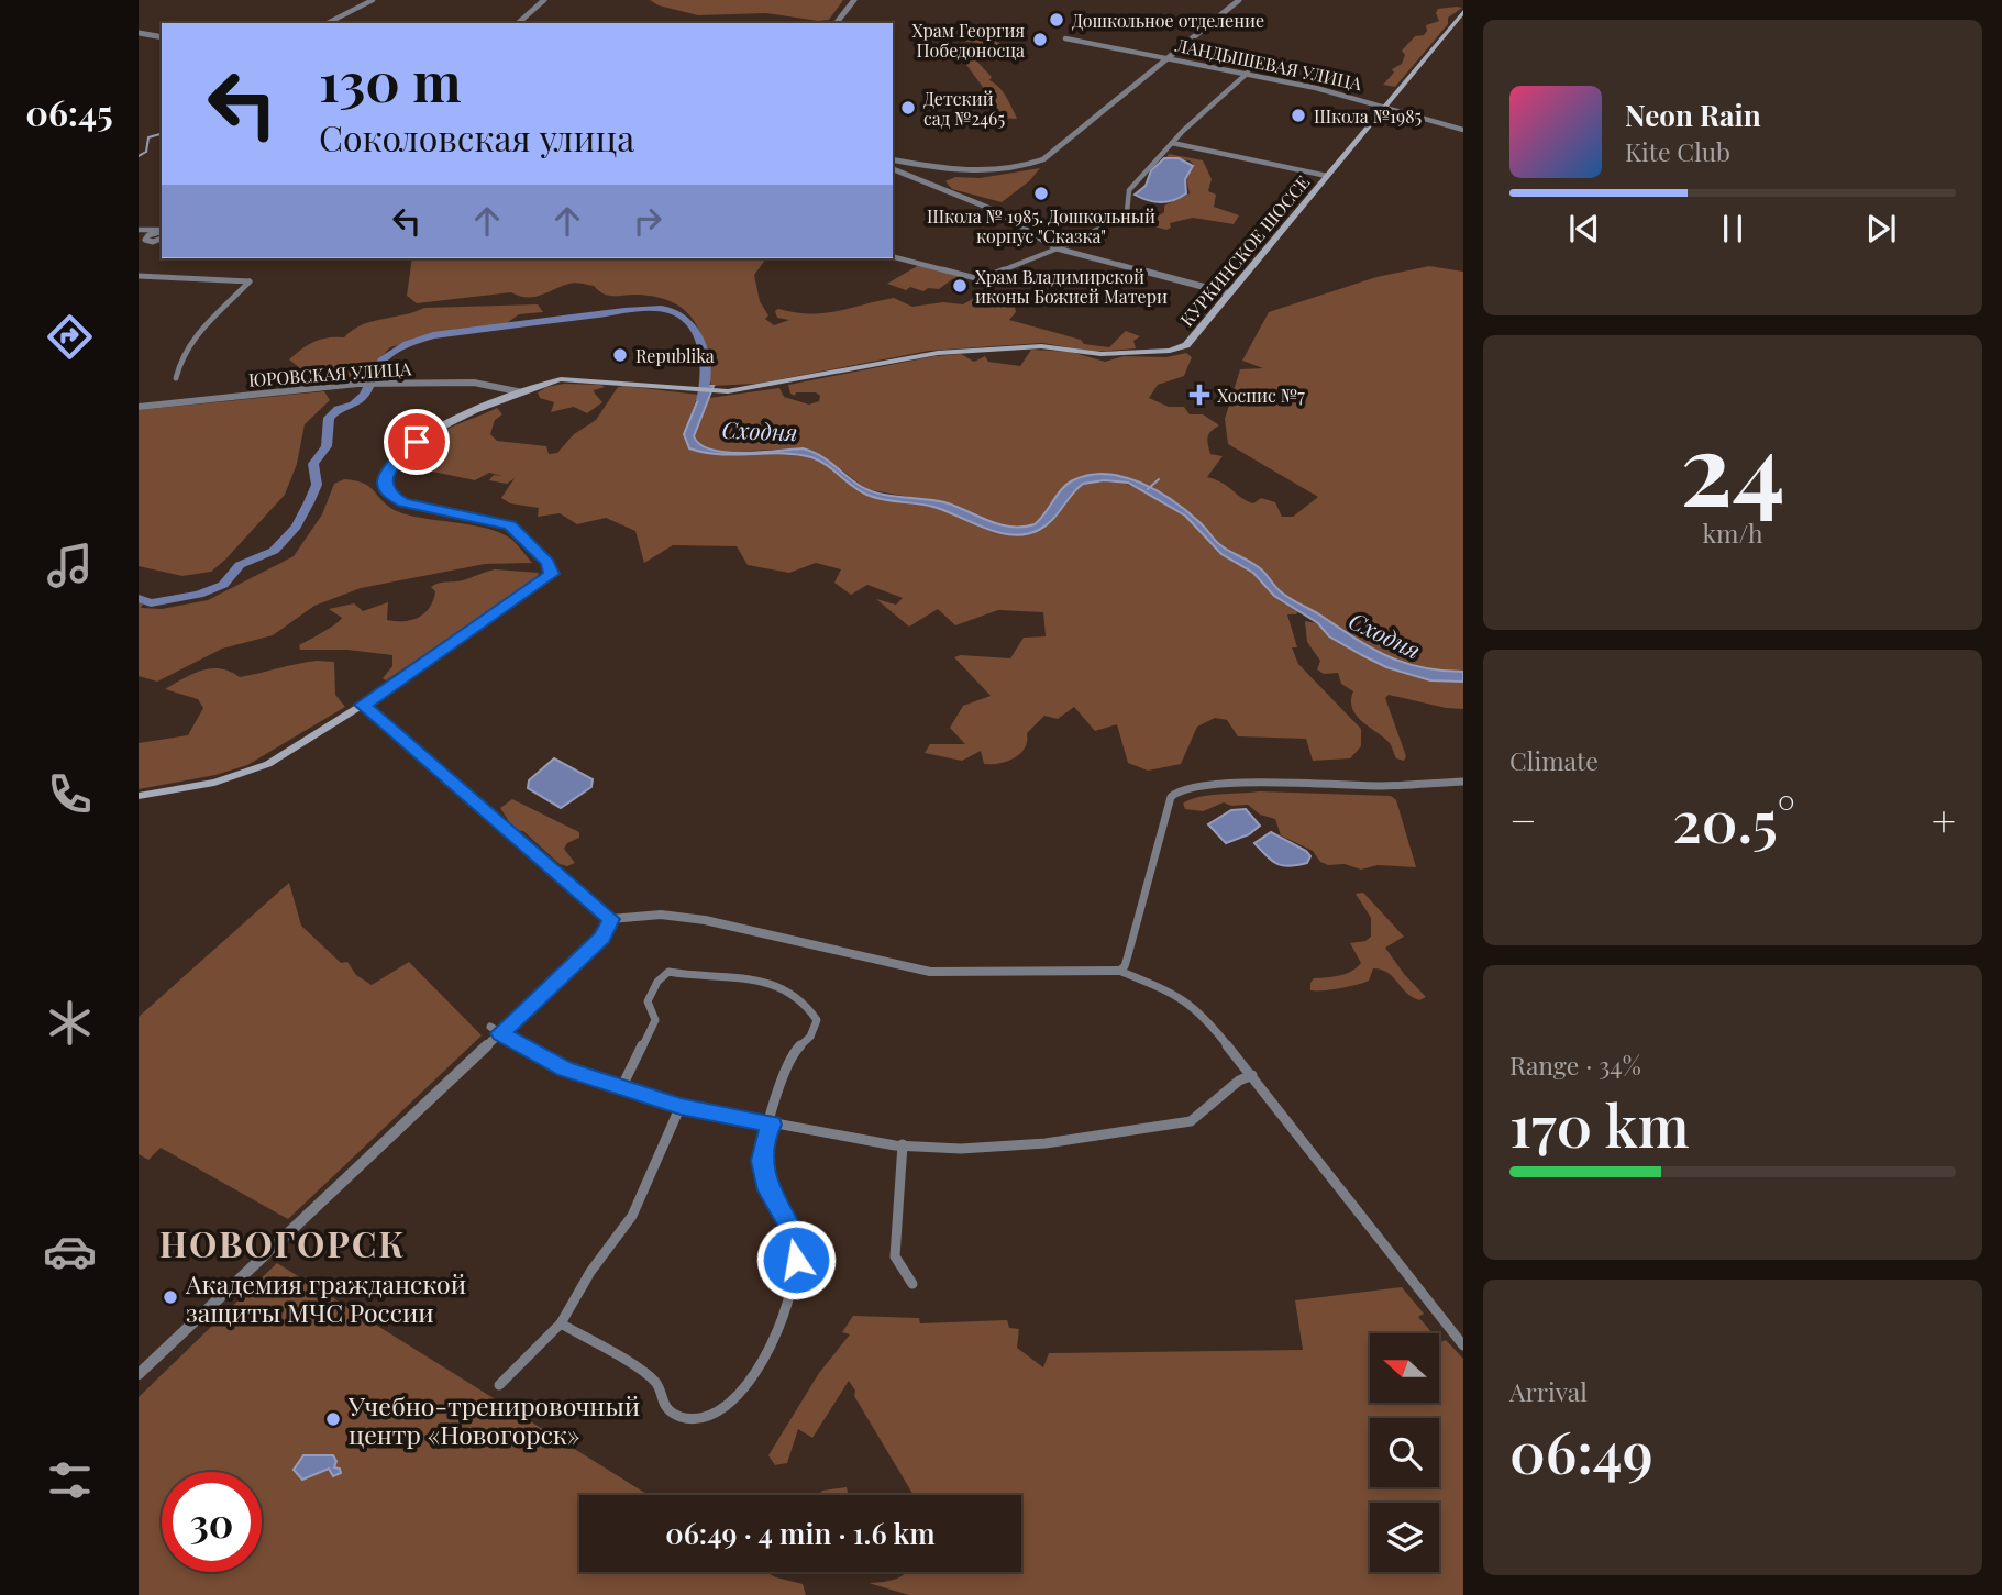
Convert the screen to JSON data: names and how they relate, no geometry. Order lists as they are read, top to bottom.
{
  "streets": {
    "main road": ["КУРКИНСКОЕ ШОССЕ"],
    "street": ["ЛАНДЫШЕВАЯ УЛИЦА", "ЮРОВСКАЯ УЛИЦА"]
  },
  "crossings": [
    ["ЛАНДЫШЕВАЯ УЛИЦА", "КУРКИНСКОЕ ШОССЕ"],
    ["КУРКИНСКОЕ ШОССЕ", "ЮРОВСКАЯ УЛИЦА"]
  ],
  "districts": ["НОВОГОРСК"],
  "water": ["Сходня"],
  "places": {
    "other": [
      "Дошкольное отделение",
      "Храм Георгия Победоносца",
      "Детский сад №2465",
      "Школа №1985",
      "Школа № 1985. Дошкольный корпус \"Сказка\"",
      "Храм Владимирской иконы Божией Матери",
      "Republika",
      "Академия гражданской защиты МЧС России",
      "Учебно-тренировочный центр «Новогорск»"
    ],
    "health": ["Хоспис №7"]
  },
  "north": "left",
  "page": {
    "tabs": "06:45",
    "turn": ["130 m", "Соколовская улица"],
    "song": ["Neon Rain", "Kite Club"],
    "tile": [
      ["24", "km/h"],
      "Climate",
      ["Range · 34%", "170 km"],
      ["Arrival", "06:49"]
    ],
    "heat": ["−", "20.5°", "+"],
    "limit": "30",
    "trip": "06:49 · 4 min · 1.6 km"
  }
}
